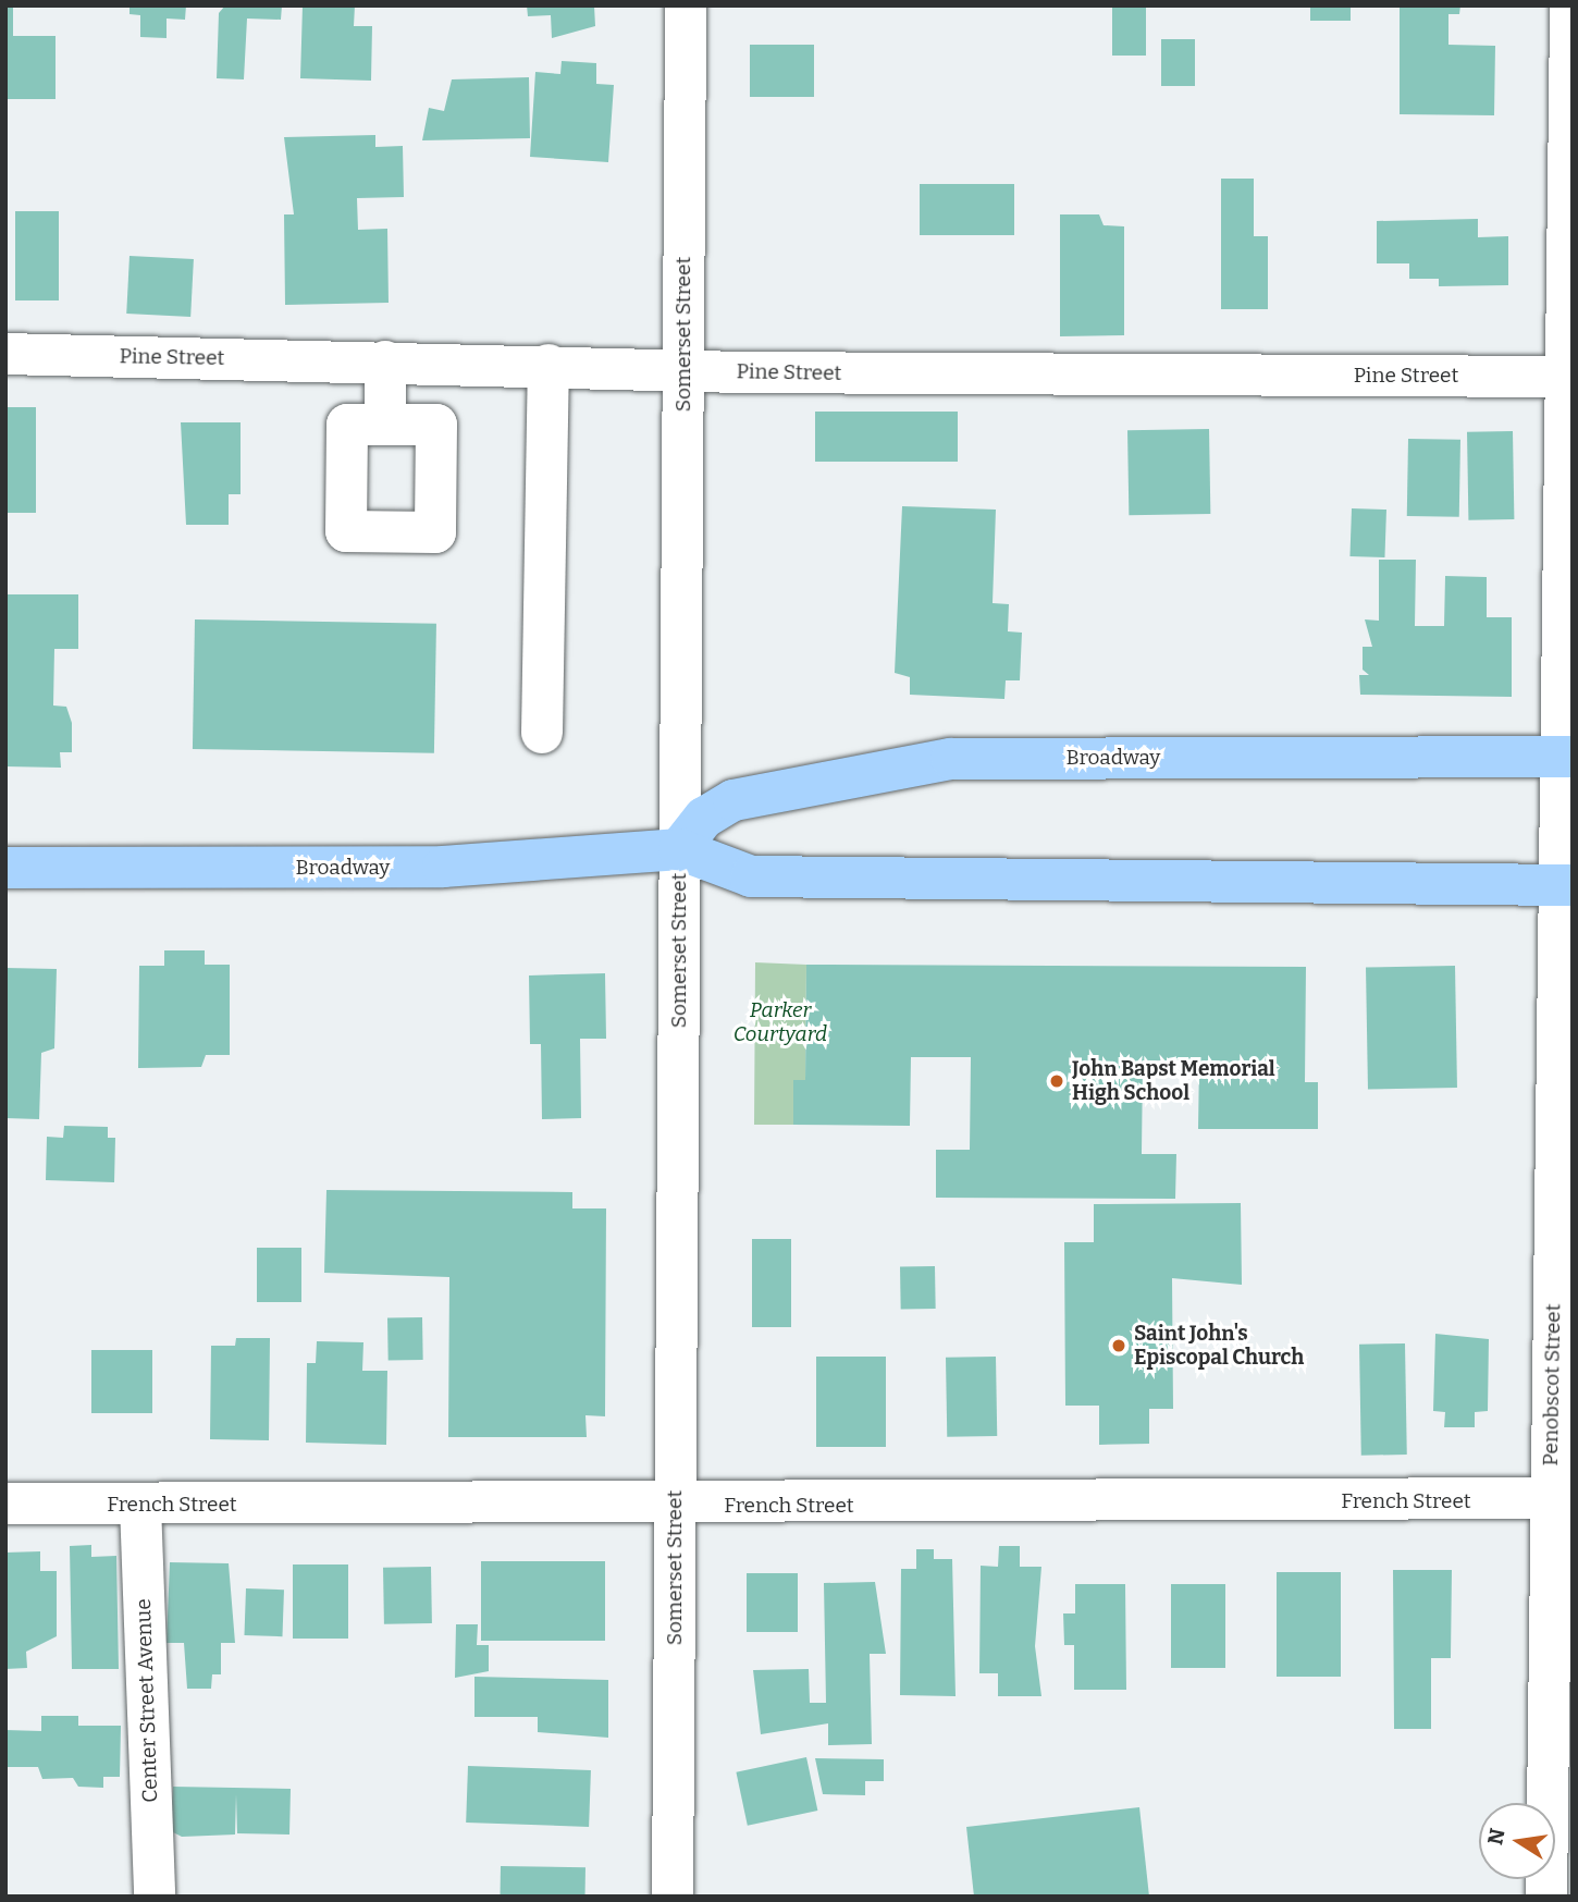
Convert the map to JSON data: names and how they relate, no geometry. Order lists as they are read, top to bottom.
{
  "streets": {
    "main road": ["Broadway"],
    "street": [
      "Somerset Street",
      "Pine Street",
      "Penobscot Street",
      "French Street",
      "Center Street Avenue"
    ]
  },
  "crossings": [
    ["Somerset Street", "Pine Street"],
    ["Somerset Street", "Broadway"],
    ["Somerset Street", "French Street"],
    ["Pine Street", "Penobscot Street"],
    ["Broadway", "Penobscot Street"],
    ["Penobscot Street", "French Street"],
    ["French Street", "Center Street Avenue"]
  ],
  "parks": ["Parker Courtyard"],
  "places": ["John Bapst Memorial High School", "Saint John's Episcopal Church"],
  "north": "left"
}
